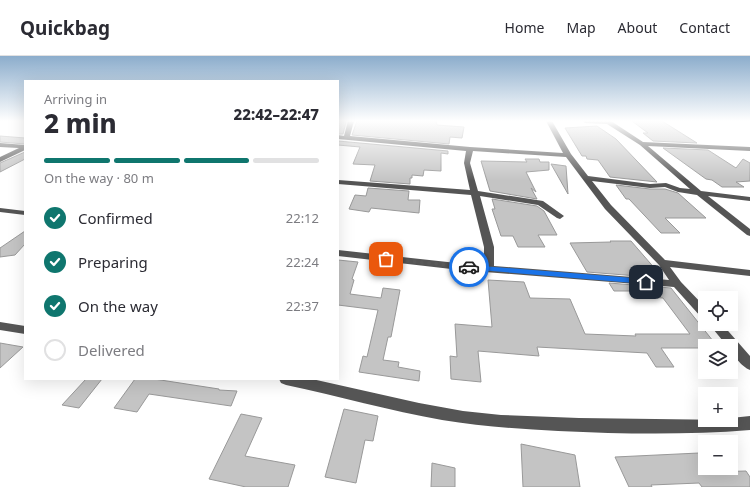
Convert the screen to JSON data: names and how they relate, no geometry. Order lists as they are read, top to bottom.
{
  "page": {
    "header": "Quickbag",
    "nav": [
      "Home",
      "Map",
      "About",
      "Contact"
    ],
    "heading": ["2 min", "Arriving in", "22:42–22:47"],
    "bar": "On the way · 80 m",
    "list": [
      ["Confirmed", "22:12"],
      ["Preparing", "22:24"],
      ["On the way", "22:37"],
      "Delivered"
    ],
    "map_buttons": ["+", "−"]
  }
}
